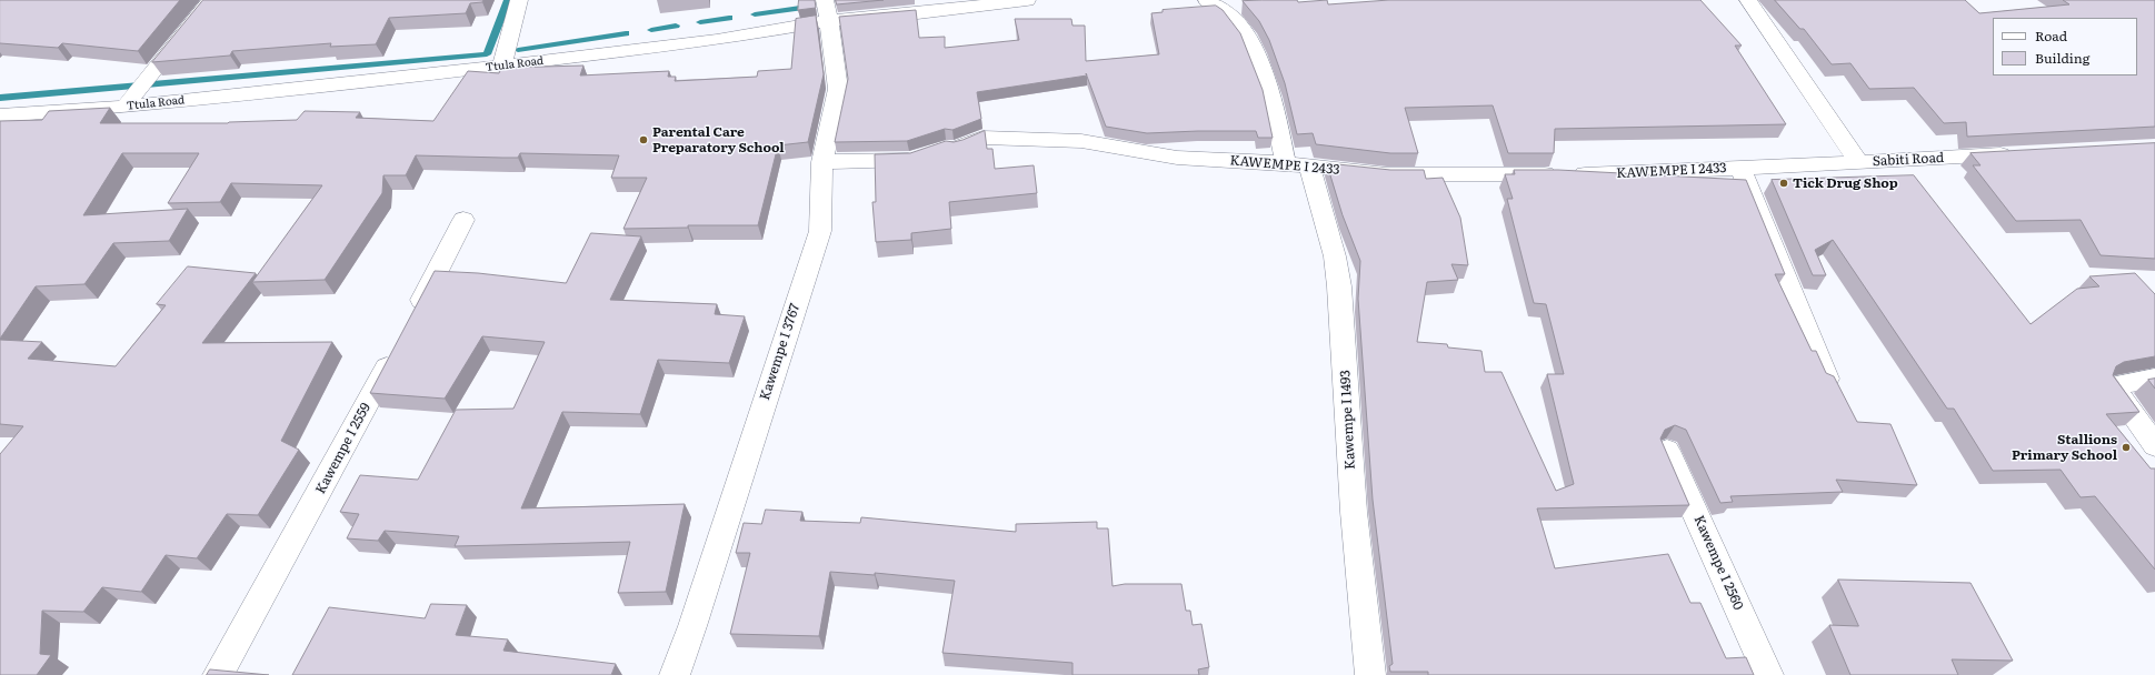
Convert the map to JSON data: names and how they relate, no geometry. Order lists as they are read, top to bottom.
{
  "streets": {
    "street": [
      "Ttula Road",
      "Sabiti Road",
      "KAWEMPE I 2433",
      "Kawempe I 3767",
      "Kawempe I 1493",
      "Kawempe I 2559",
      "Kawempe I 2560"
    ]
  },
  "crossings": [
    ["Ttula Road", "Kawempe I 3767"],
    ["Sabiti Road", "KAWEMPE I 2433"],
    ["KAWEMPE I 2433", "Kawempe I 3767"],
    ["KAWEMPE I 2433", "Kawempe I 1493"]
  ],
  "places": ["Parental Care Preparatory School", "Tick Drug Shop", "Stallions Primary School"],
  "legend": ["Road", "Building"]
}
